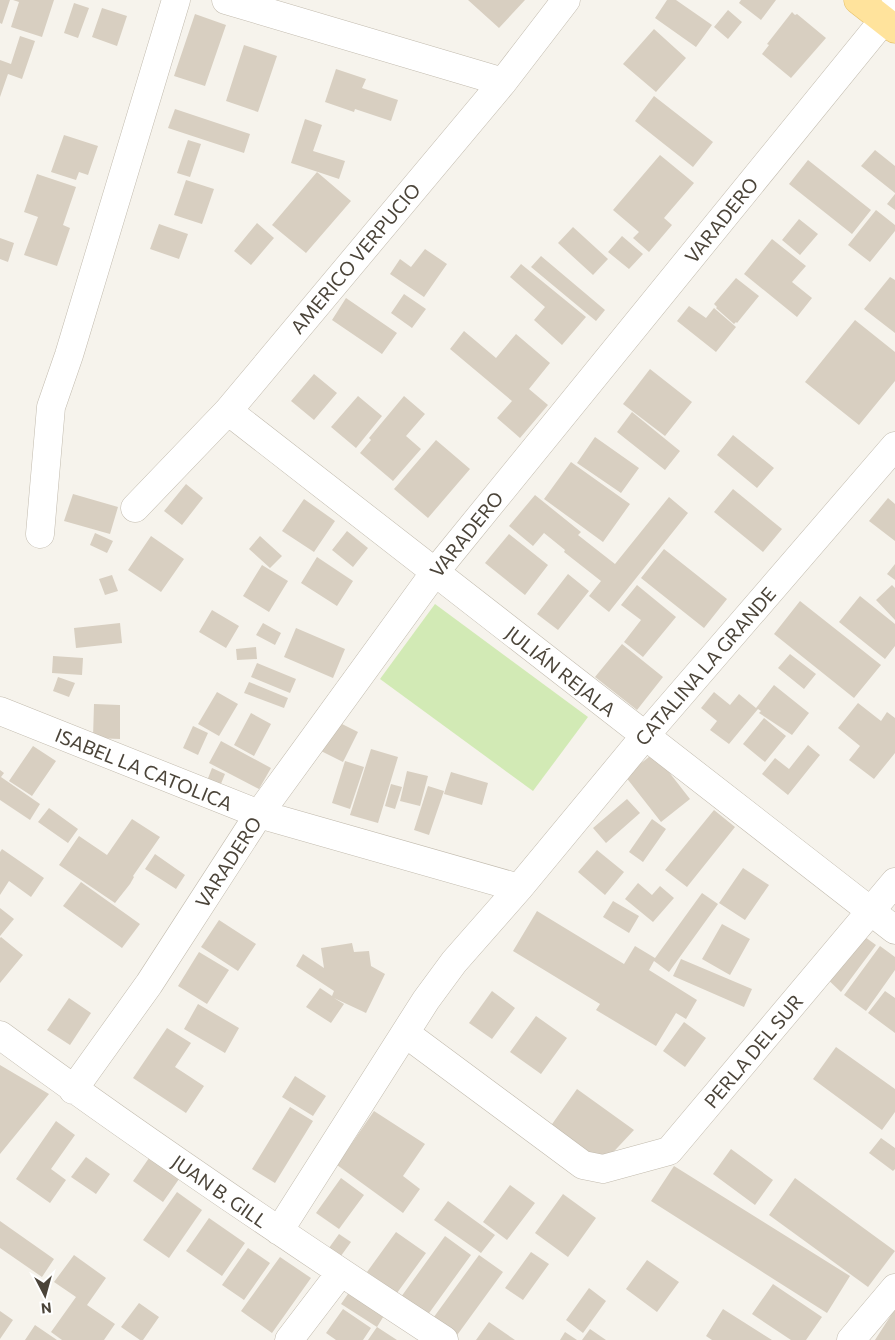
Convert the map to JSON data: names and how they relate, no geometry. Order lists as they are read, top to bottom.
{
  "streets": {
    "street": [
      "VARADERO",
      "AMERICO VERPUCIO",
      "CATALINA LA GRANDE",
      "JULIÁN REJALA",
      "ISABEL LA CATOLICA",
      "PERLA DEL SUR",
      "JUAN B. GILL"
    ]
  },
  "crossings": [
    ["VARADERO", "JULIÁN REJALA"],
    ["VARADERO", "ISABEL LA CATOLICA"],
    ["VARADERO", "JUAN B. GILL"],
    ["AMERICO VERPUCIO", "JULIÁN REJALA"],
    ["CATALINA LA GRANDE", "JULIÁN REJALA"],
    ["CATALINA LA GRANDE", "ISABEL LA CATOLICA"],
    ["CATALINA LA GRANDE", "PERLA DEL SUR"],
    ["CATALINA LA GRANDE", "JUAN B. GILL"],
    ["JULIÁN REJALA", "PERLA DEL SUR"]
  ],
  "north": "bottom"
}
